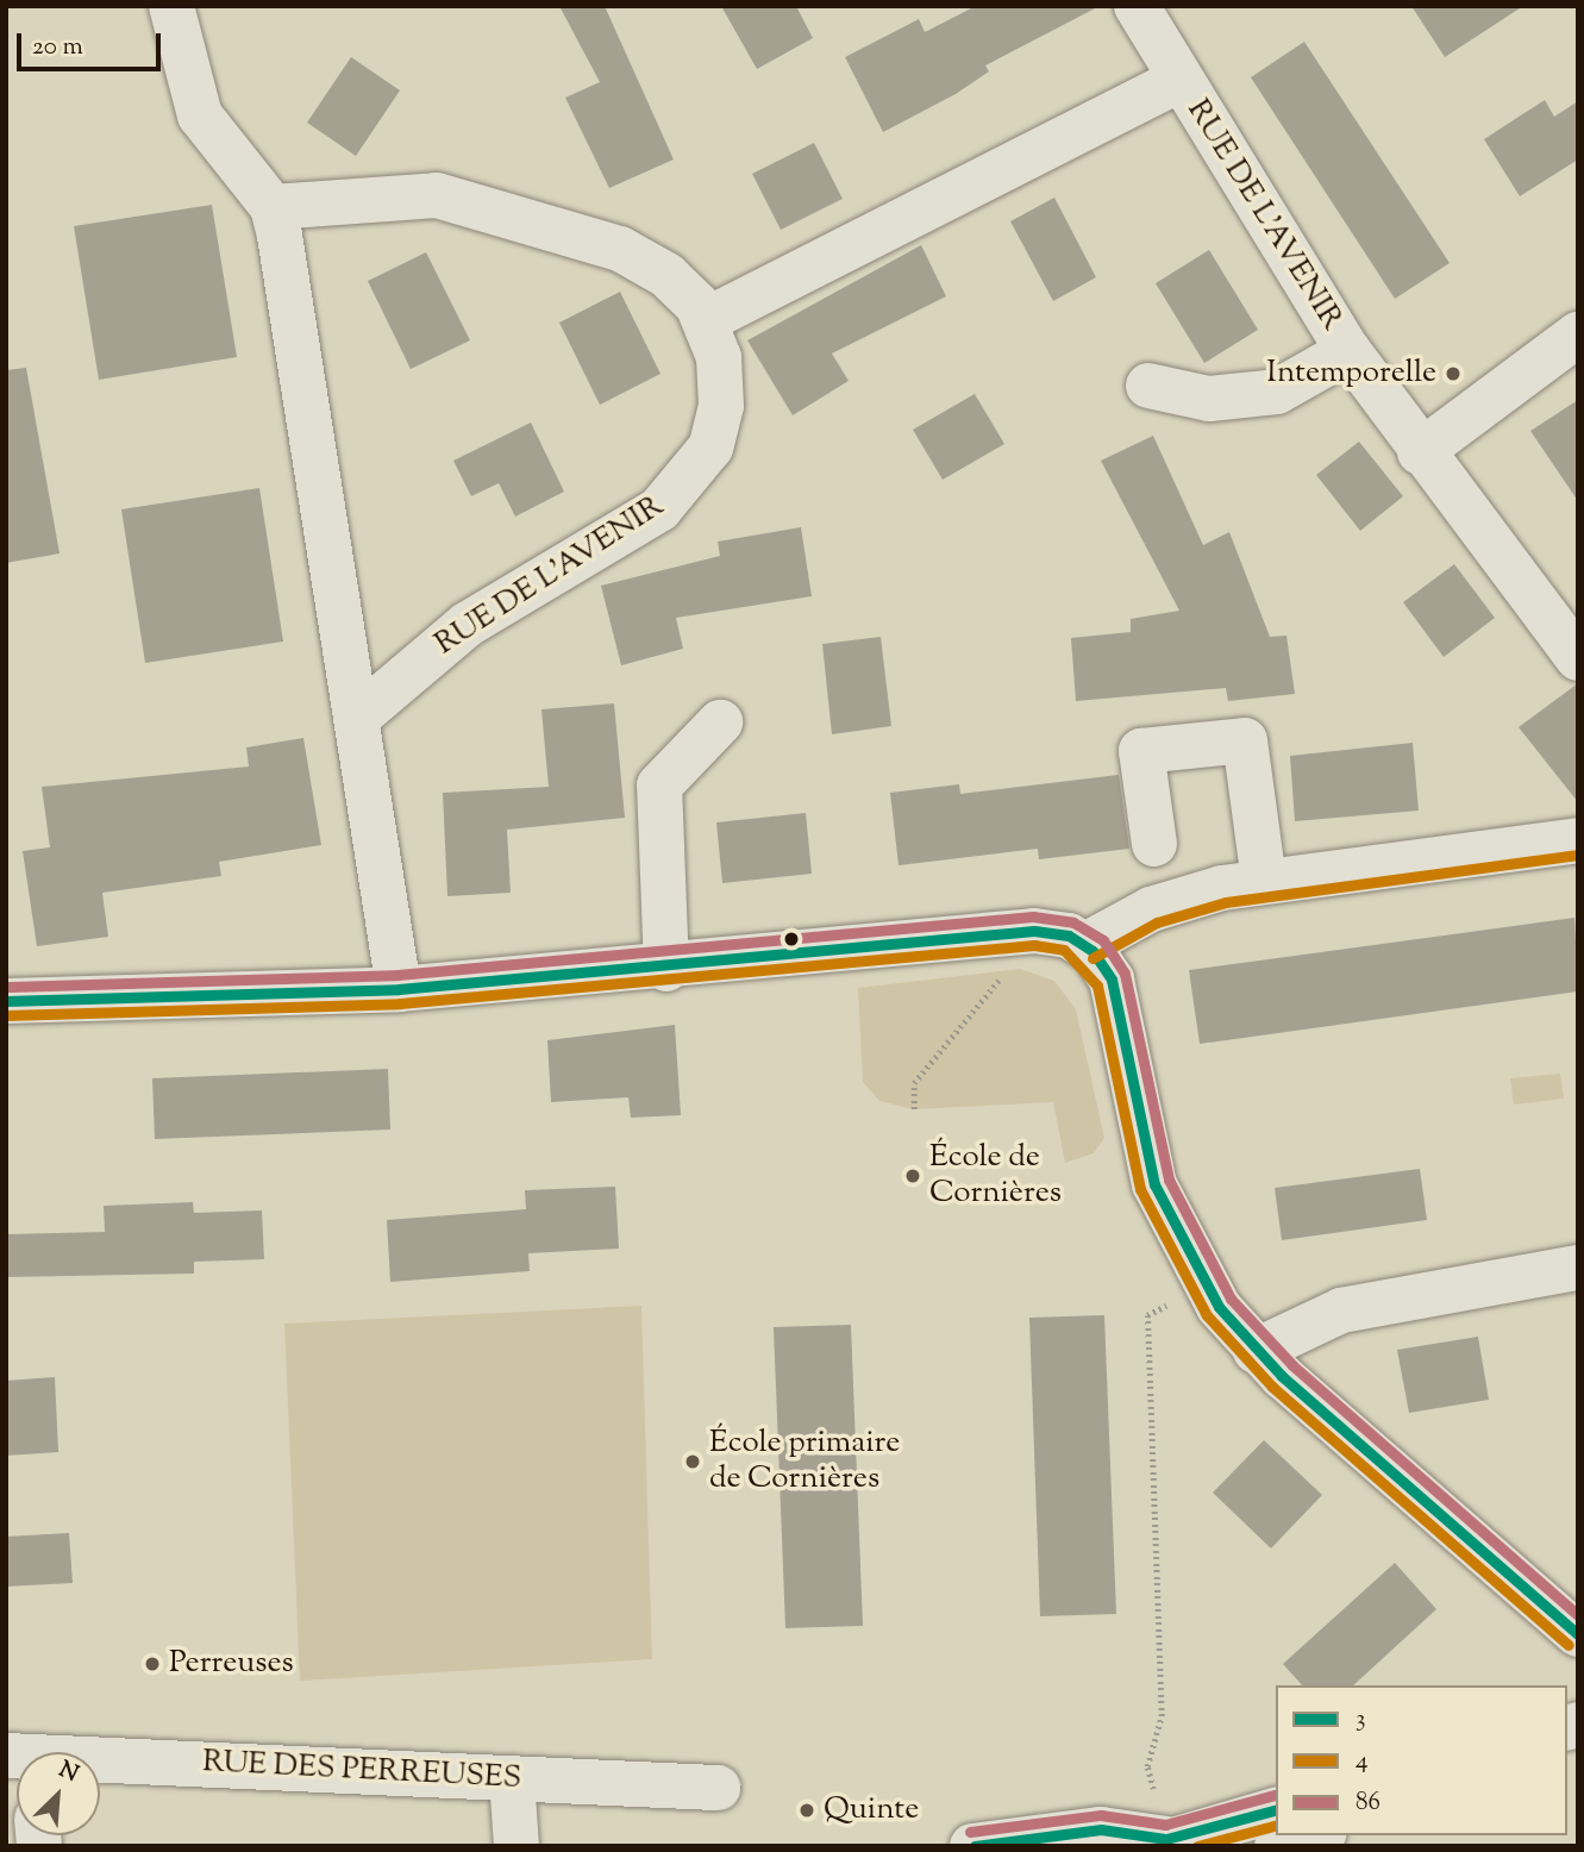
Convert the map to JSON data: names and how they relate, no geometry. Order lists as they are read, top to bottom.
{
  "streets": {
    "street": ["RUE DE L'AVENIR", "RUE DES PERREUSES"]
  },
  "places": [
    "Intemporelle",
    "École de Cornières",
    "École primaire de Cornières",
    "Perreuses",
    "Quinte"
  ],
  "lines": ["transit line 4", "transit line 86", "transit line 3"],
  "legend": ["3", "4", "86"],
  "scale_bar": "20 m",
  "north": "top right"
}
